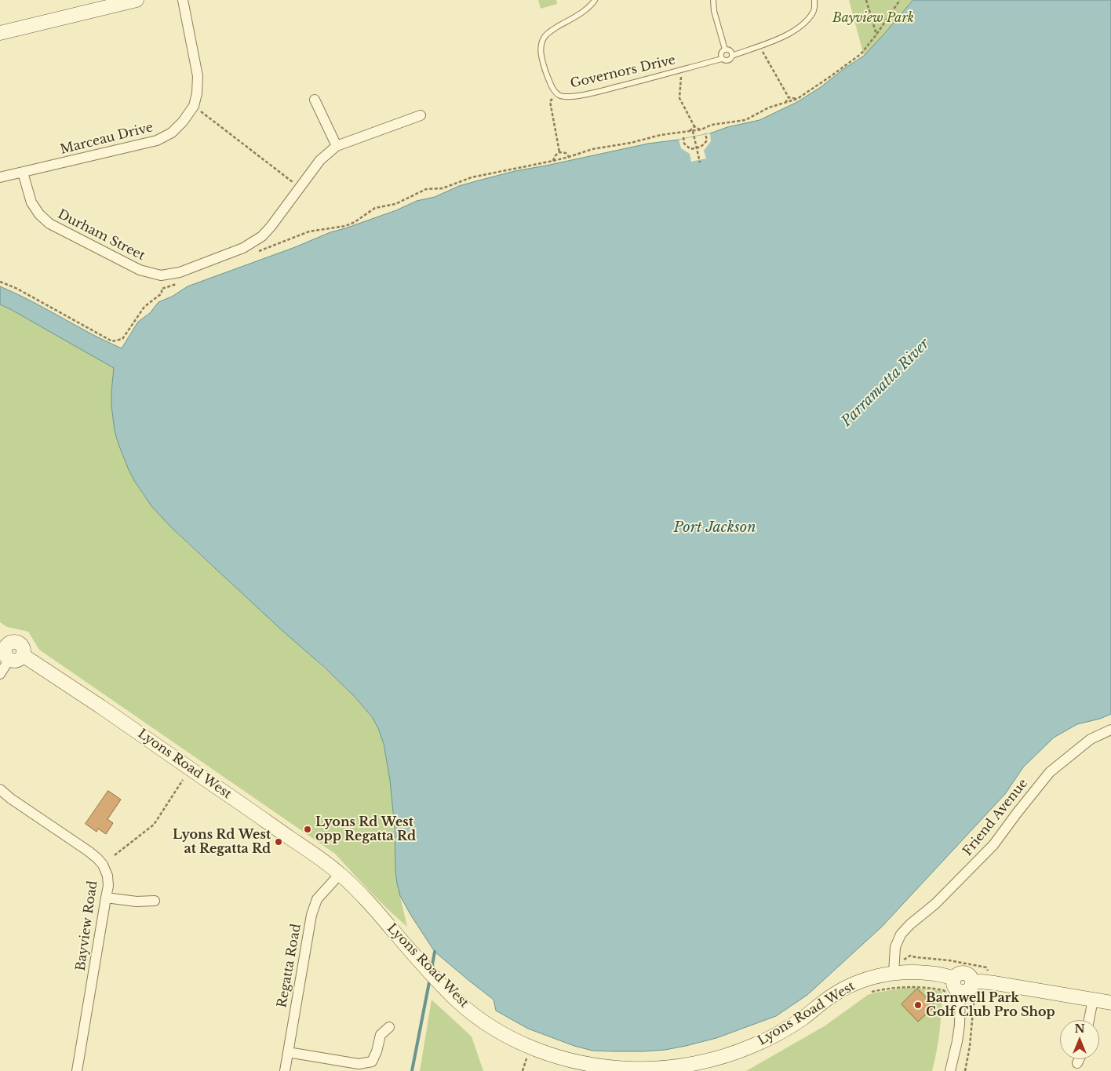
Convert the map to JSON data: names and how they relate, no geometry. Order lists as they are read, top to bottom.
{
  "streets": {
    "main road": ["Lyons Road West"],
    "street": [
      "Marceau Drive",
      "Durham Street",
      "Friend Avenue",
      "Bayview Road",
      "Regatta Road"
    ],
    "lane": ["Governors Drive"]
  },
  "crossings": [
    ["Marceau Drive", "Durham Street"],
    ["Lyons Road West", "Friend Avenue"],
    ["Lyons Road West", "Regatta Road"]
  ],
  "water": ["Parramatta River", "Port Jackson"],
  "parks": ["Bayview Park"],
  "places": ["Lyons Rd West opp Regatta Rd", "Lyons Rd West at Regatta Rd", "Barnwell Park Golf Club Pro Shop"],
  "north": "top"
}
